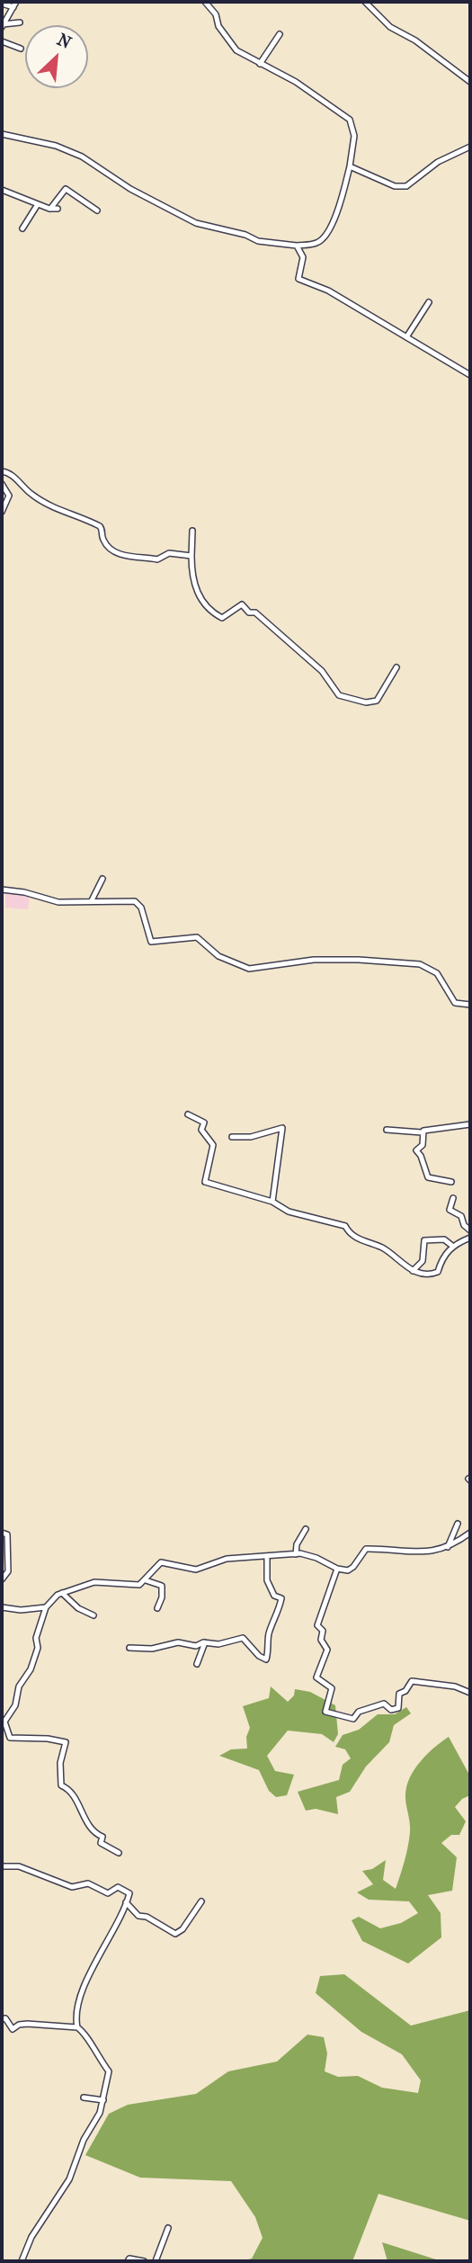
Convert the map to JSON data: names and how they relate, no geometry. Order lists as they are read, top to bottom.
{
  "north": "top right"
}
